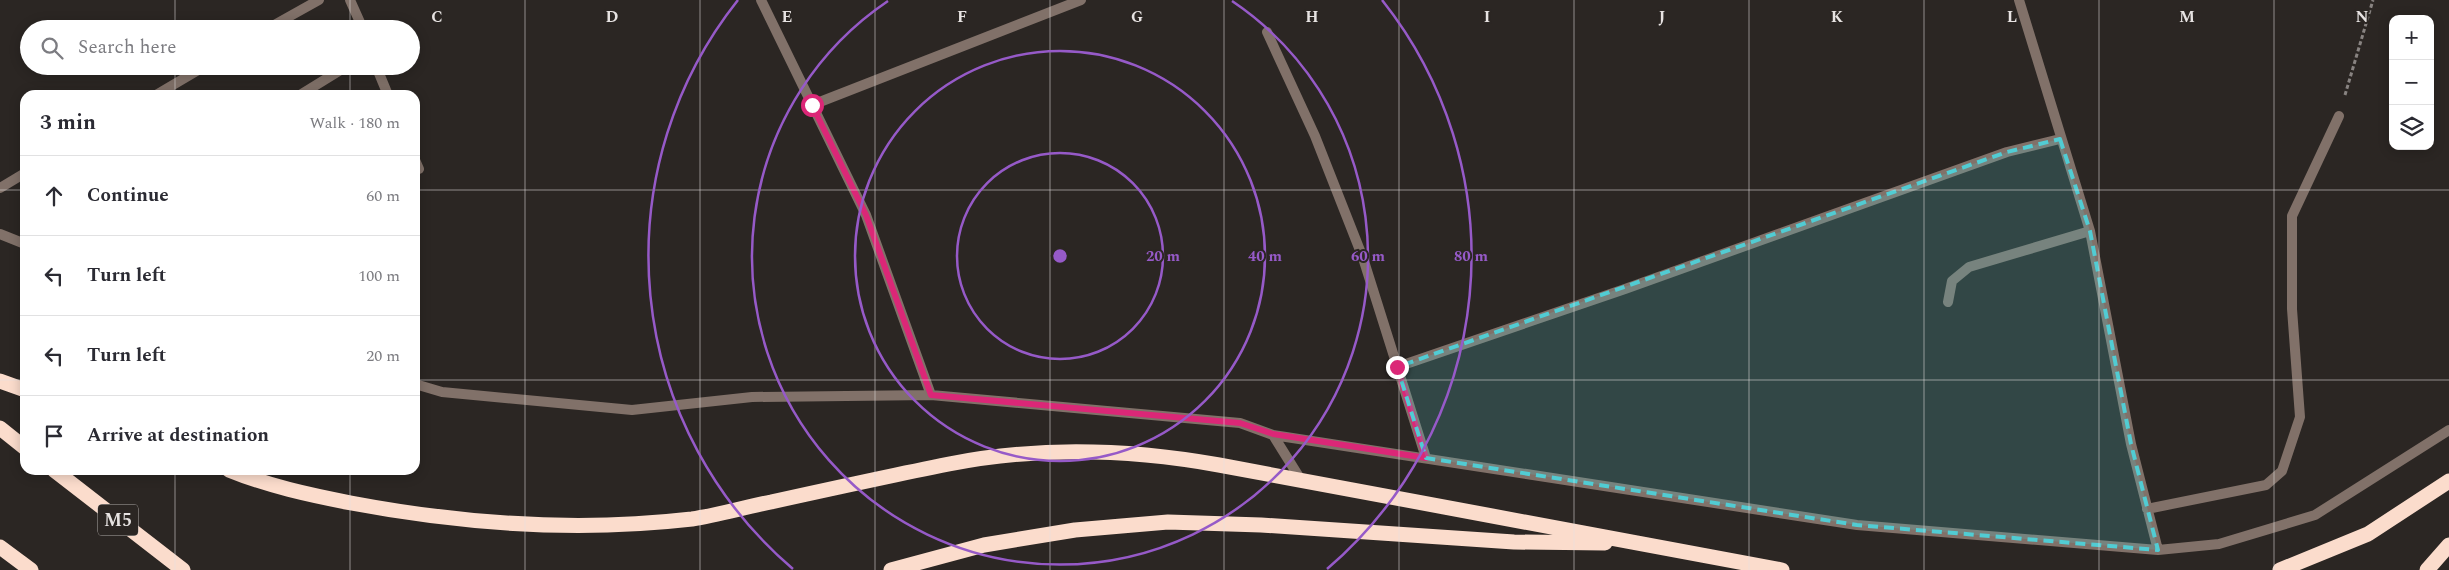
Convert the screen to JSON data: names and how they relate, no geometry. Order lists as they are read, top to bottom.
{
  "streets": {
    "highway": ["M5"]
  },
  "page": {
    "map_buttons": ["+", "−"],
    "search": "Search here",
    "heading": ["3 min", "Walk · 180 m"],
    "list": [
      ["Continue", "60 m"],
      ["Turn left", "100 m"],
      ["Turn left", "20 m"],
      "Arrive at destination"
    ]
  },
  "grid": {
    "columns": [
      "C",
      "D",
      "E",
      "F",
      "G",
      "H",
      "I",
      "J",
      "K",
      "L",
      "M",
      "N"
    ]
  },
  "rings": [
    "20 m",
    "40 m",
    "60 m",
    "80 m"
  ]
}
